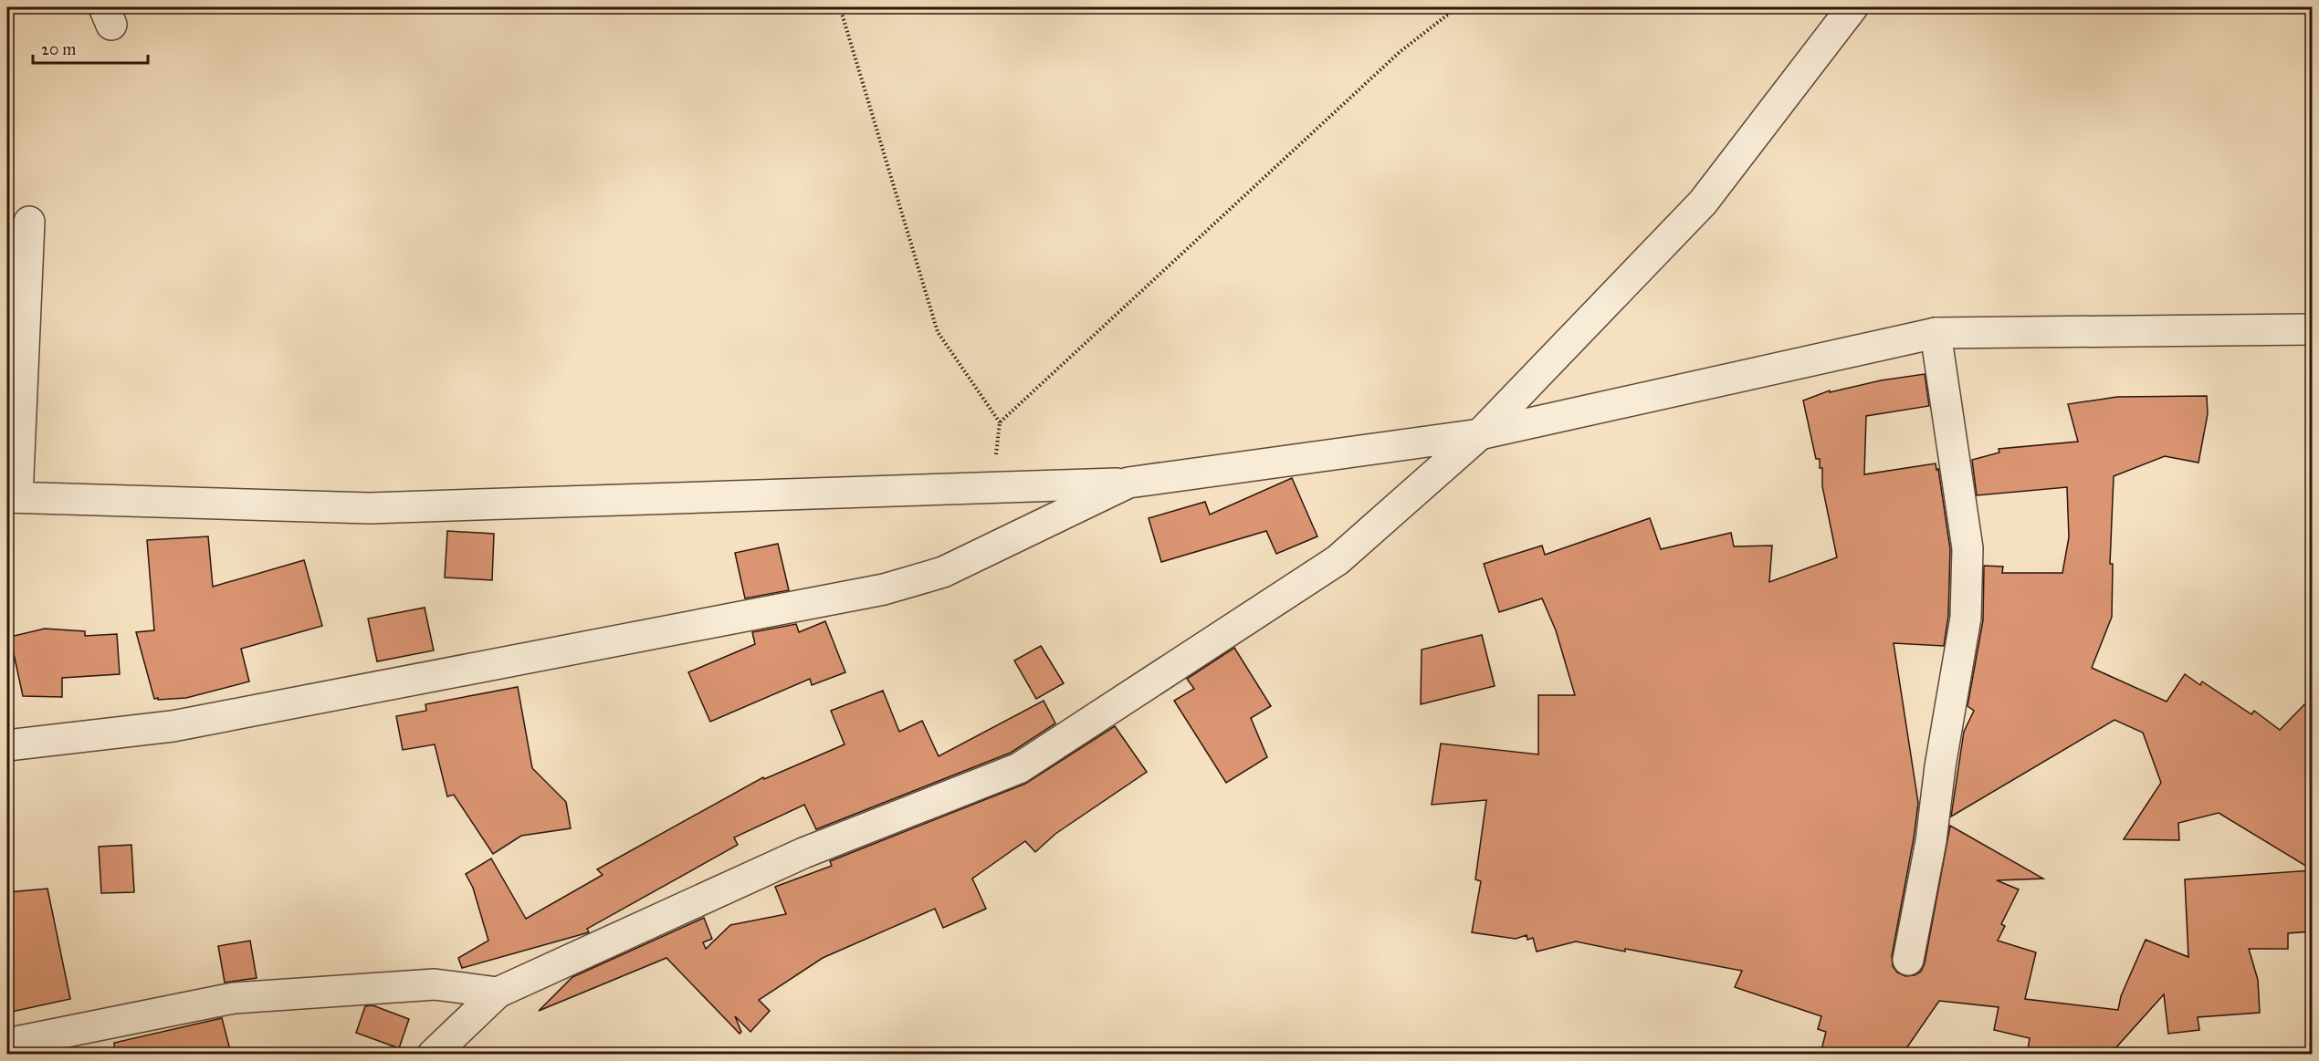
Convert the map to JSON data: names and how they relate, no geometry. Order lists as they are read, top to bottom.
{
  "scale_bar": "20 m"
}
